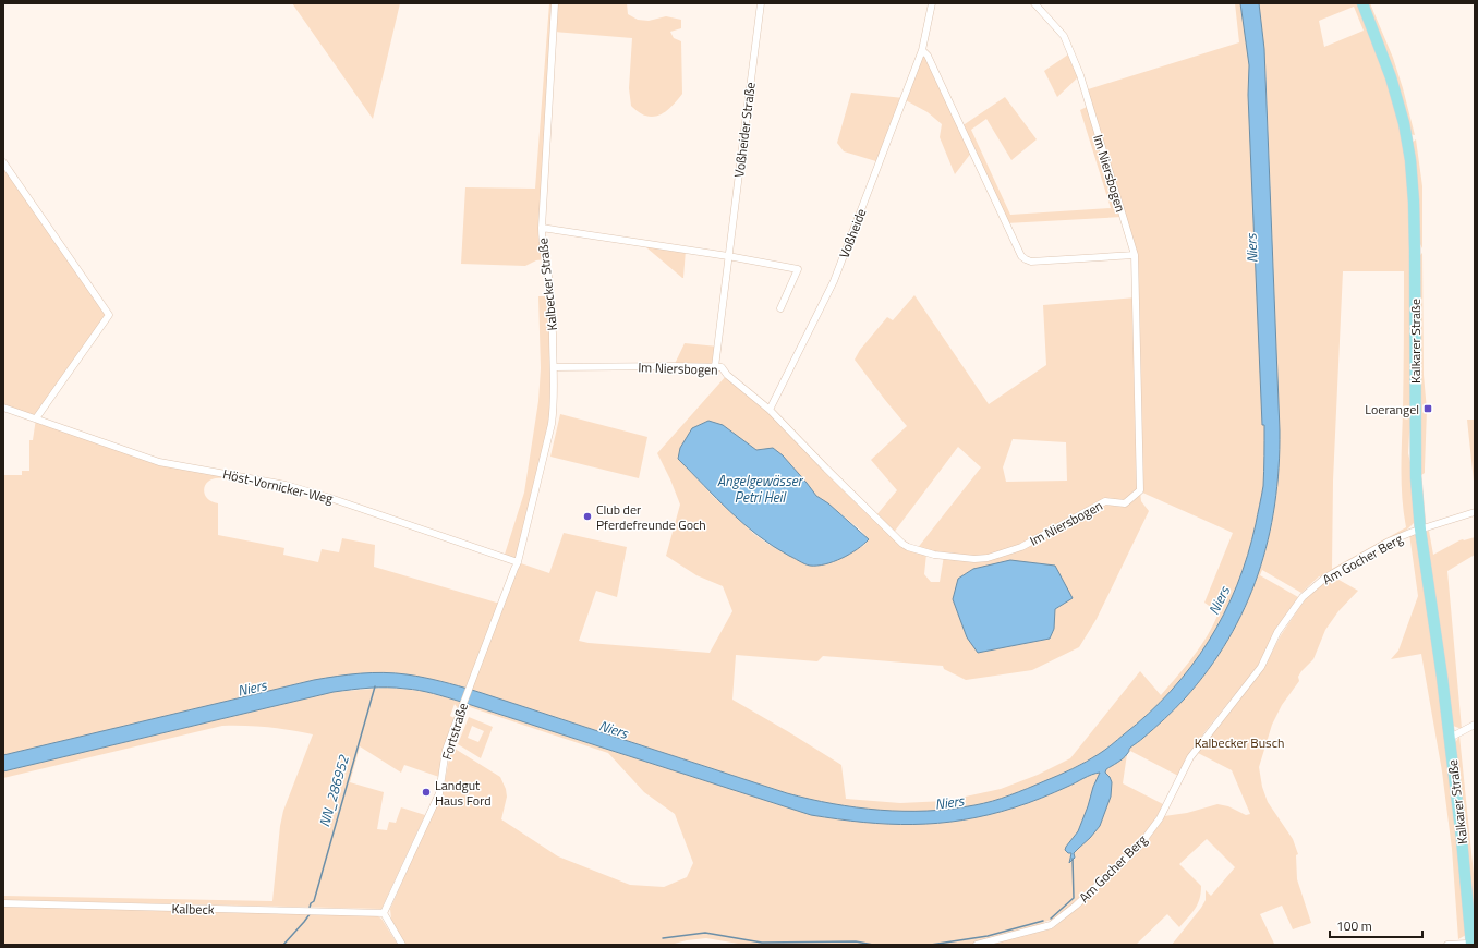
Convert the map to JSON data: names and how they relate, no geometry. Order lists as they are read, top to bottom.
{
  "streets": {
    "main road": ["Kalkarer Straße"],
    "street": [
      "Voßheider Straße",
      "Im Niersbogen",
      "Voßheide",
      "Kalbecker Straße",
      "Höst-Vornicker-Weg",
      "Am Gocher Berg",
      "Fortstraße",
      "Kalbeck"
    ]
  },
  "crossings": [
    ["Voßheider Straße", "Im Niersbogen"],
    ["Im Niersbogen", "Voßheide"],
    ["Im Niersbogen", "Kalbecker Straße"],
    ["Kalbecker Straße", "Höst-Vornicker-Weg"],
    ["Kalbecker Straße", "Fortstraße"],
    ["Kalkarer Straße", "Am Gocher Berg"],
    ["Höst-Vornicker-Weg", "Fortstraße"],
    ["Fortstraße", "Kalbeck"]
  ],
  "water": ["Niers", "Angelgewässer Petri Heil", "NN_286952"],
  "parks": ["Kalbecker Busch"],
  "places": {
    "transit": ["Loerangel"],
    "other": ["Club der Pferdefreunde Goch", "Landgut Haus Ford"]
  },
  "scale_bar": "100 m"
}
